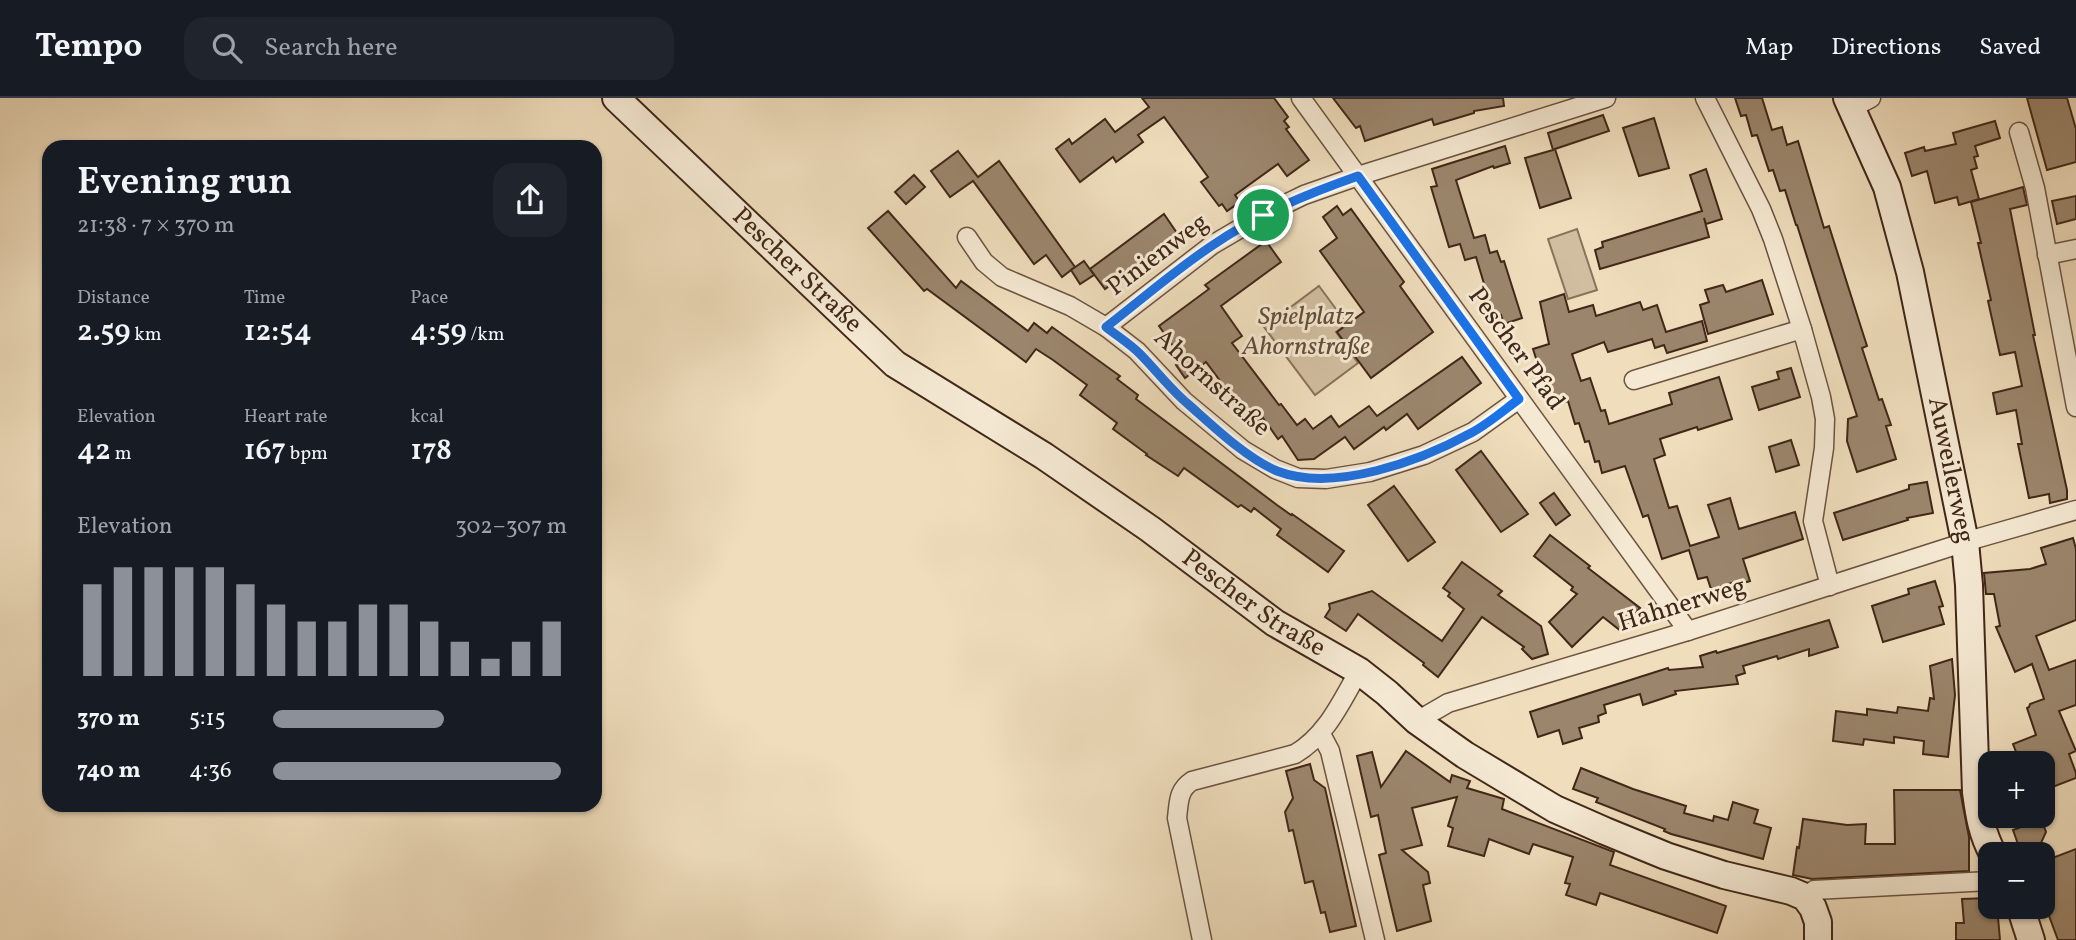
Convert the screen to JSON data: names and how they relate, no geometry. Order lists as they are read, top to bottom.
{
  "streets": {
    "street": [
      "Pinienweg",
      "Pescher Straße",
      "Pescher Pfad",
      "Ahornstraße",
      "Auweilerweg",
      "Hahnerweg"
    ]
  },
  "crossings": [
    ["Pinienweg", "Pescher Pfad"],
    ["Pinienweg", "Ahornstraße"],
    ["Pescher Straße", "Hahnerweg"],
    ["Pescher Pfad", "Ahornstraße"],
    ["Pescher Pfad", "Hahnerweg"],
    ["Auweilerweg", "Hahnerweg"]
  ],
  "parks": ["Spielplatz Ahornstraße"],
  "page": {
    "header": "Tempo",
    "search": "Search here",
    "nav": ["Map", "Directions", "Saved"],
    "heading": ["Evening run", "21:38 · 7 × 370 m"],
    "stats": [
      ["Distance", "2.59 km"],
      ["Time", "12:54"],
      ["Pace", "4:59 /km"],
      ["Elevation", "42 m"],
      ["Heart rate", "167 bpm"],
      ["kcal", "178"]
    ],
    "chart": ["Elevation", "302–307 m"],
    "list": [
      {
        "name": "370 m",
        "note": "5:15"
      },
      {
        "name": "740 m",
        "note": "4:36"
      }
    ],
    "map_buttons": ["+", "−"]
  }
}
